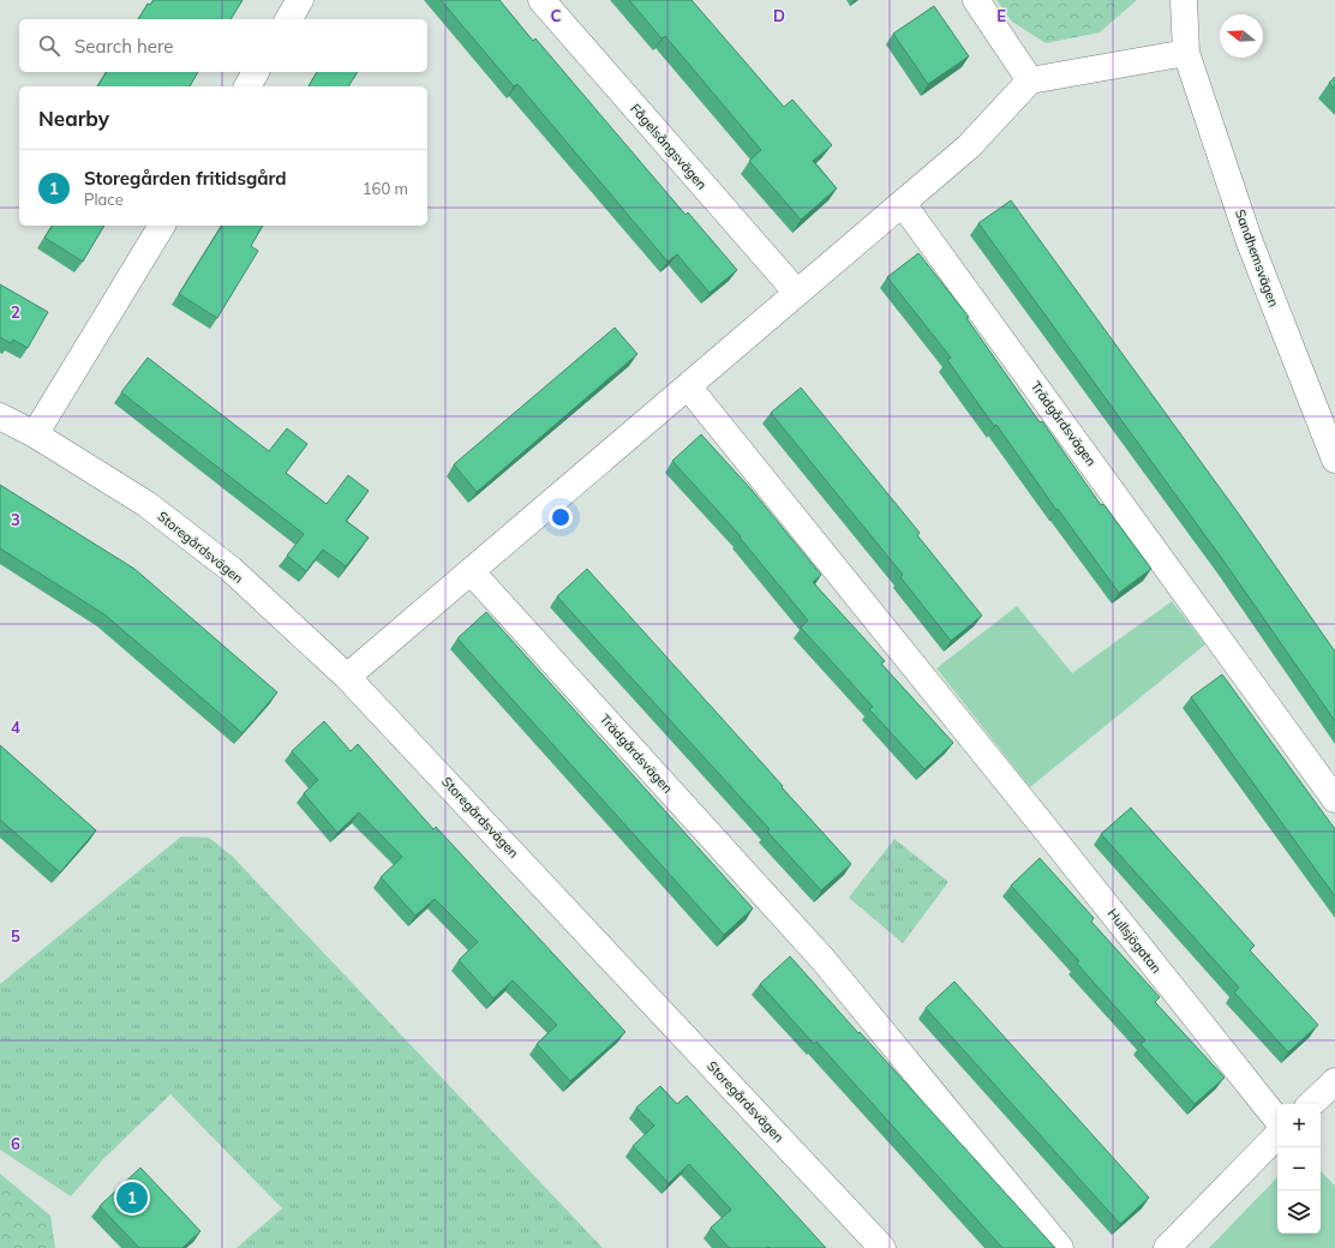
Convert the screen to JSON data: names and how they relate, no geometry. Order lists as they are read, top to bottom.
{
  "streets": {
    "street": [
      "Fågelsångsvägen",
      "Sandhemsvägen",
      "Trädgårdsvägen",
      "Storegårdsvägen",
      "Hullsjögatan"
    ]
  },
  "north": "left",
  "page": {
    "search": "Search here",
    "heading": "Nearby",
    "list": [
      {
        "mark": "1",
        "name": "Storegården fritidsgård",
        "note": "Place",
        "value": "160 m"
      }
    ],
    "map_buttons": ["+", "−"],
    "pins": "1"
  },
  "grid": {
    "columns": ["C", "D", "E"],
    "rows": [
      "2",
      "3",
      "4",
      "5",
      "6"
    ]
  }
}
